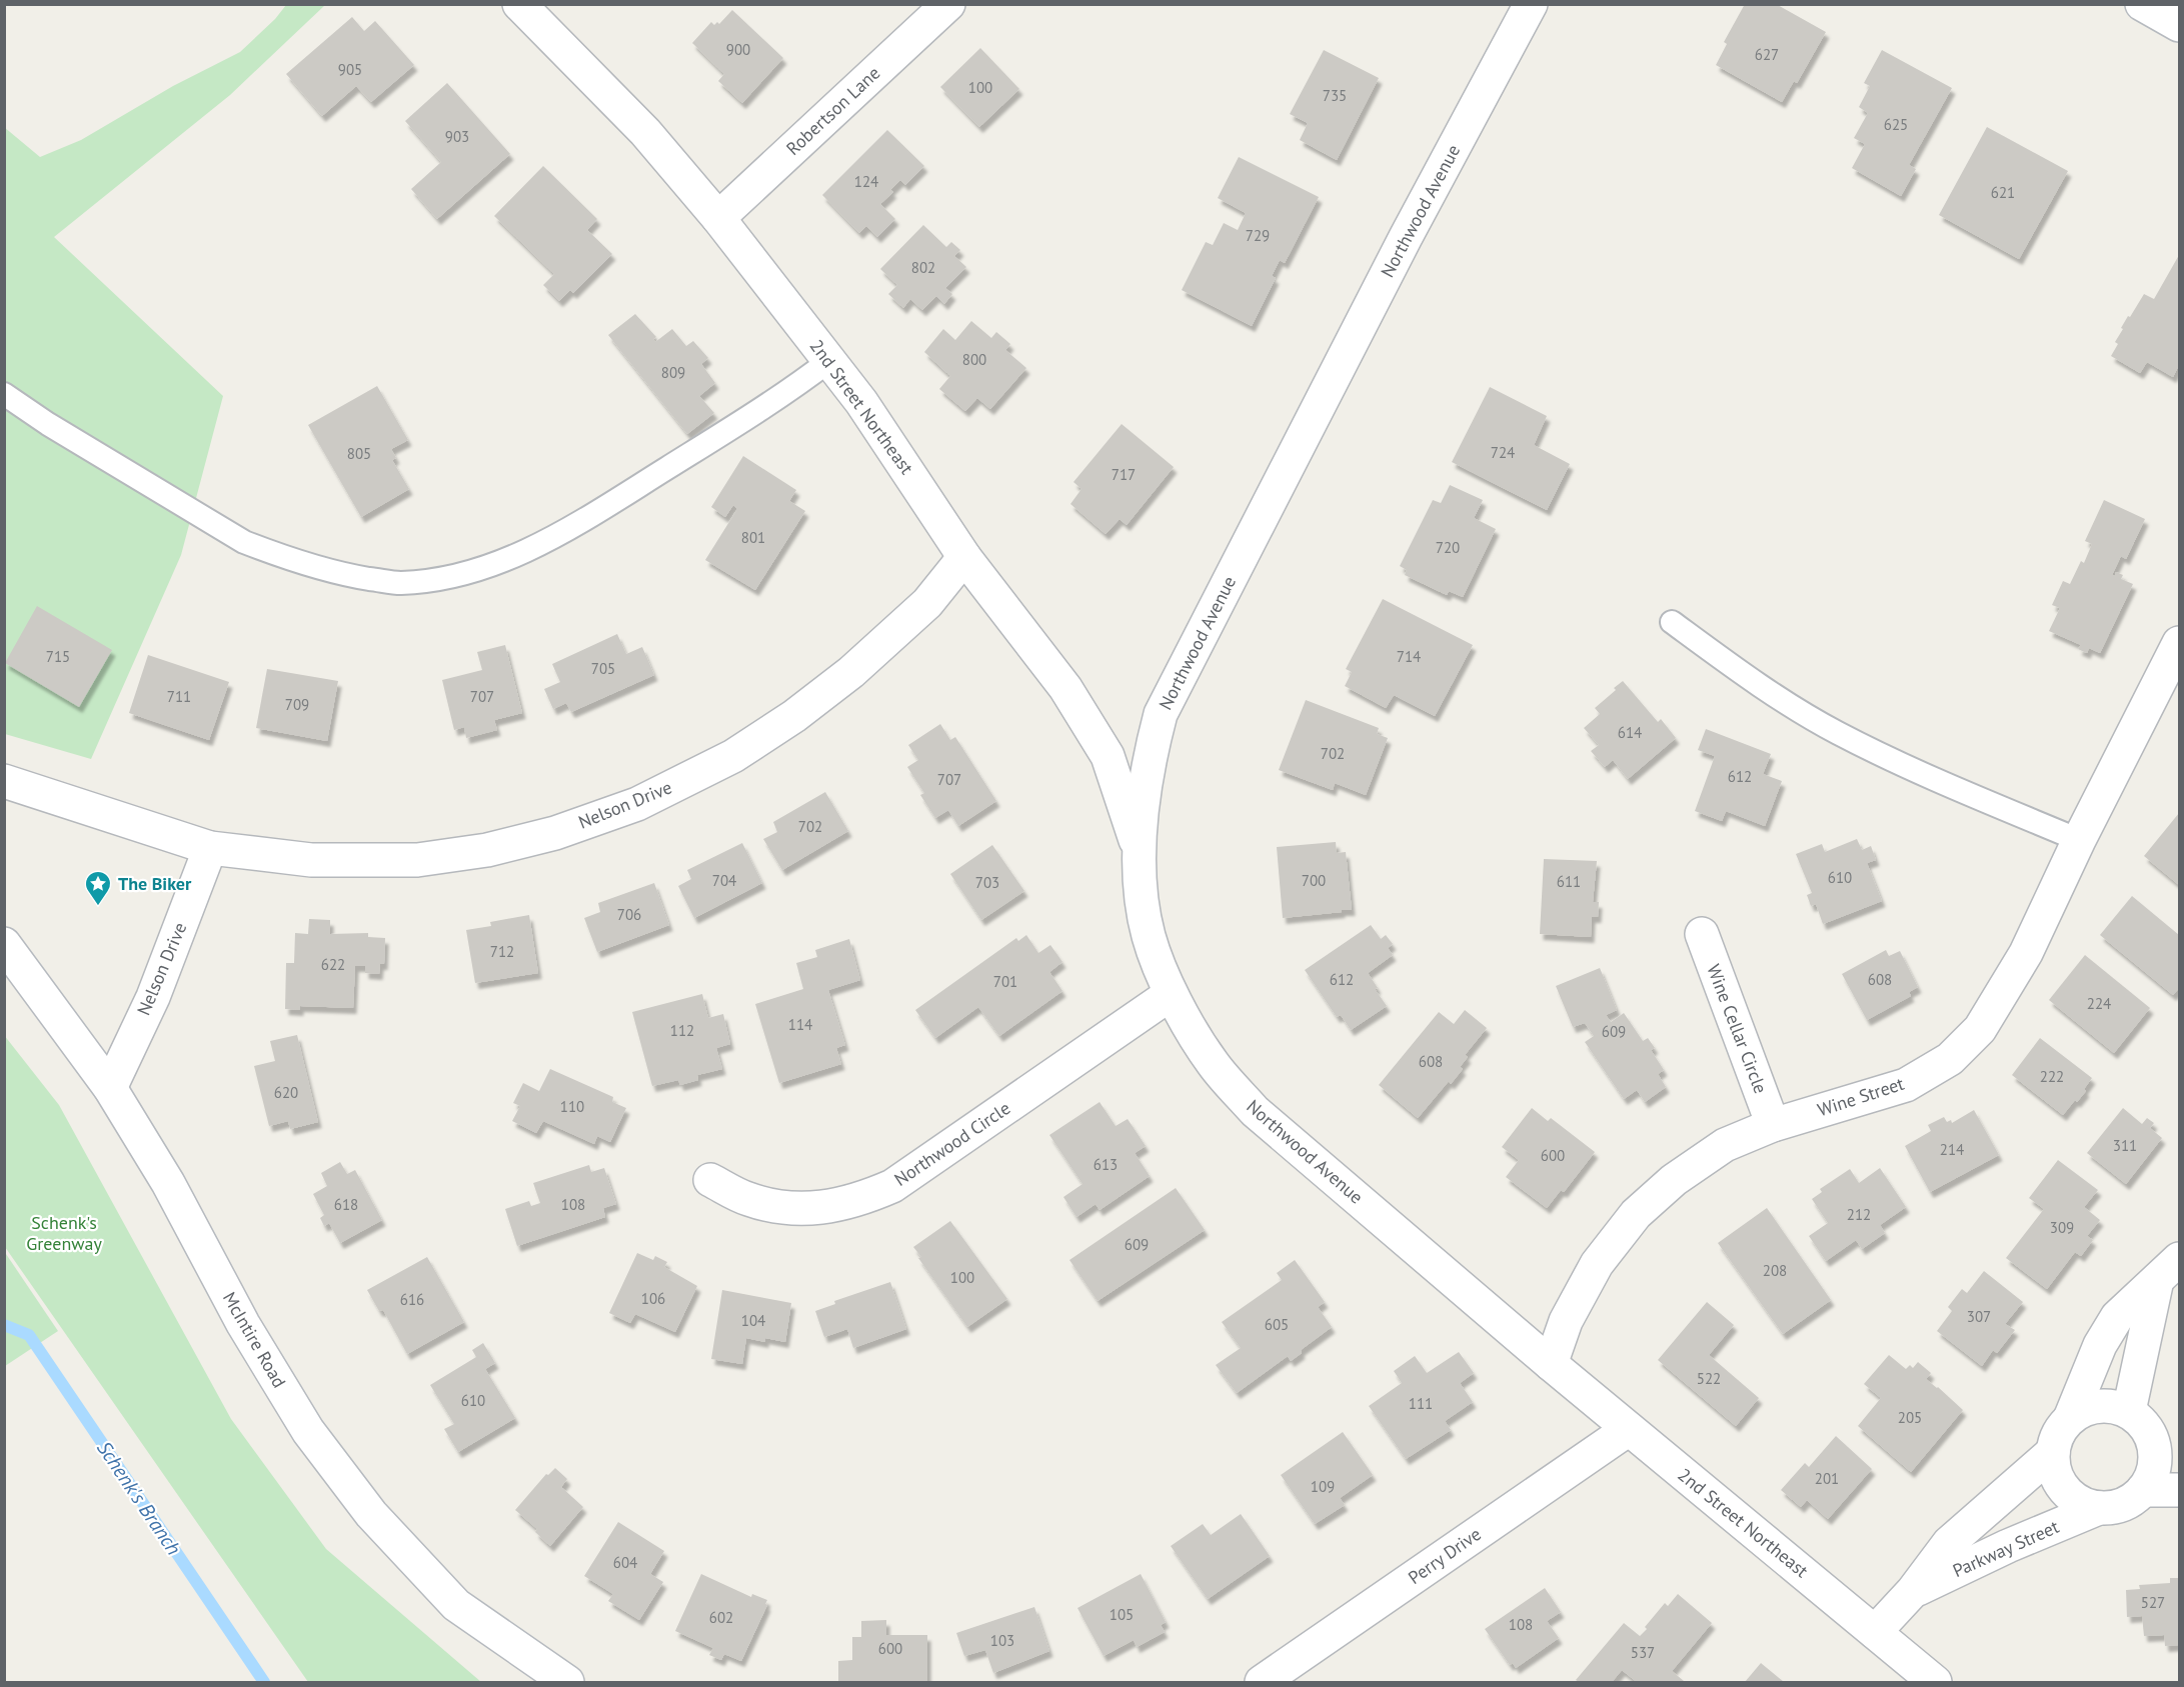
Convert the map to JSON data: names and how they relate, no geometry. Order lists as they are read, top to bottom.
{
  "streets": {
    "street": [
      "Robertson Lane",
      "Northwood Avenue",
      "2nd Street Northeast",
      "Nelson Drive",
      "Wine Cellar Circle",
      "Wine Street",
      "Northwood Circle",
      "McIntire Road",
      "Parkway Street",
      "Perry Drive"
    ]
  },
  "crossings": [
    ["Robertson Lane", "2nd Street Northeast"],
    ["Northwood Avenue", "2nd Street Northeast"],
    ["Northwood Avenue", "Wine Street"],
    ["Northwood Avenue", "Northwood Circle"],
    ["2nd Street Northeast", "Nelson Drive"],
    ["2nd Street Northeast", "Wine Street"],
    ["2nd Street Northeast", "Parkway Street"],
    ["2nd Street Northeast", "Perry Drive"],
    ["Nelson Drive", "McIntire Road"],
    ["Wine Cellar Circle", "Wine Street"]
  ],
  "water": ["Schenk's Branch"],
  "parks": ["Schenk's Greenway"],
  "places": {
    "place": ["The Biker"]
  },
  "house_numbers": [
    "900",
    "627",
    "905",
    "100",
    "735",
    "625",
    "903",
    "124",
    "621",
    "729",
    "802",
    "800",
    "809",
    "724",
    "805",
    "717",
    "801",
    "720",
    "715",
    "714",
    "705",
    "711",
    "707",
    "709",
    "614",
    "702",
    "612",
    "707",
    "702",
    "610",
    "704",
    "700",
    "611",
    "703",
    "706",
    "712",
    "622",
    "612",
    "608",
    "701",
    "224",
    "114",
    "112",
    "609",
    "608",
    "222",
    "620",
    "110",
    "311",
    "214",
    "600",
    "613",
    "618",
    "108",
    "212",
    "309",
    "609",
    "208",
    "100",
    "106",
    "616",
    "307",
    "104",
    "605",
    "522",
    "610",
    "111",
    "205",
    "201",
    "109",
    "604",
    "527",
    "105",
    "602",
    "108",
    "103",
    "600",
    "537"
  ]
}
